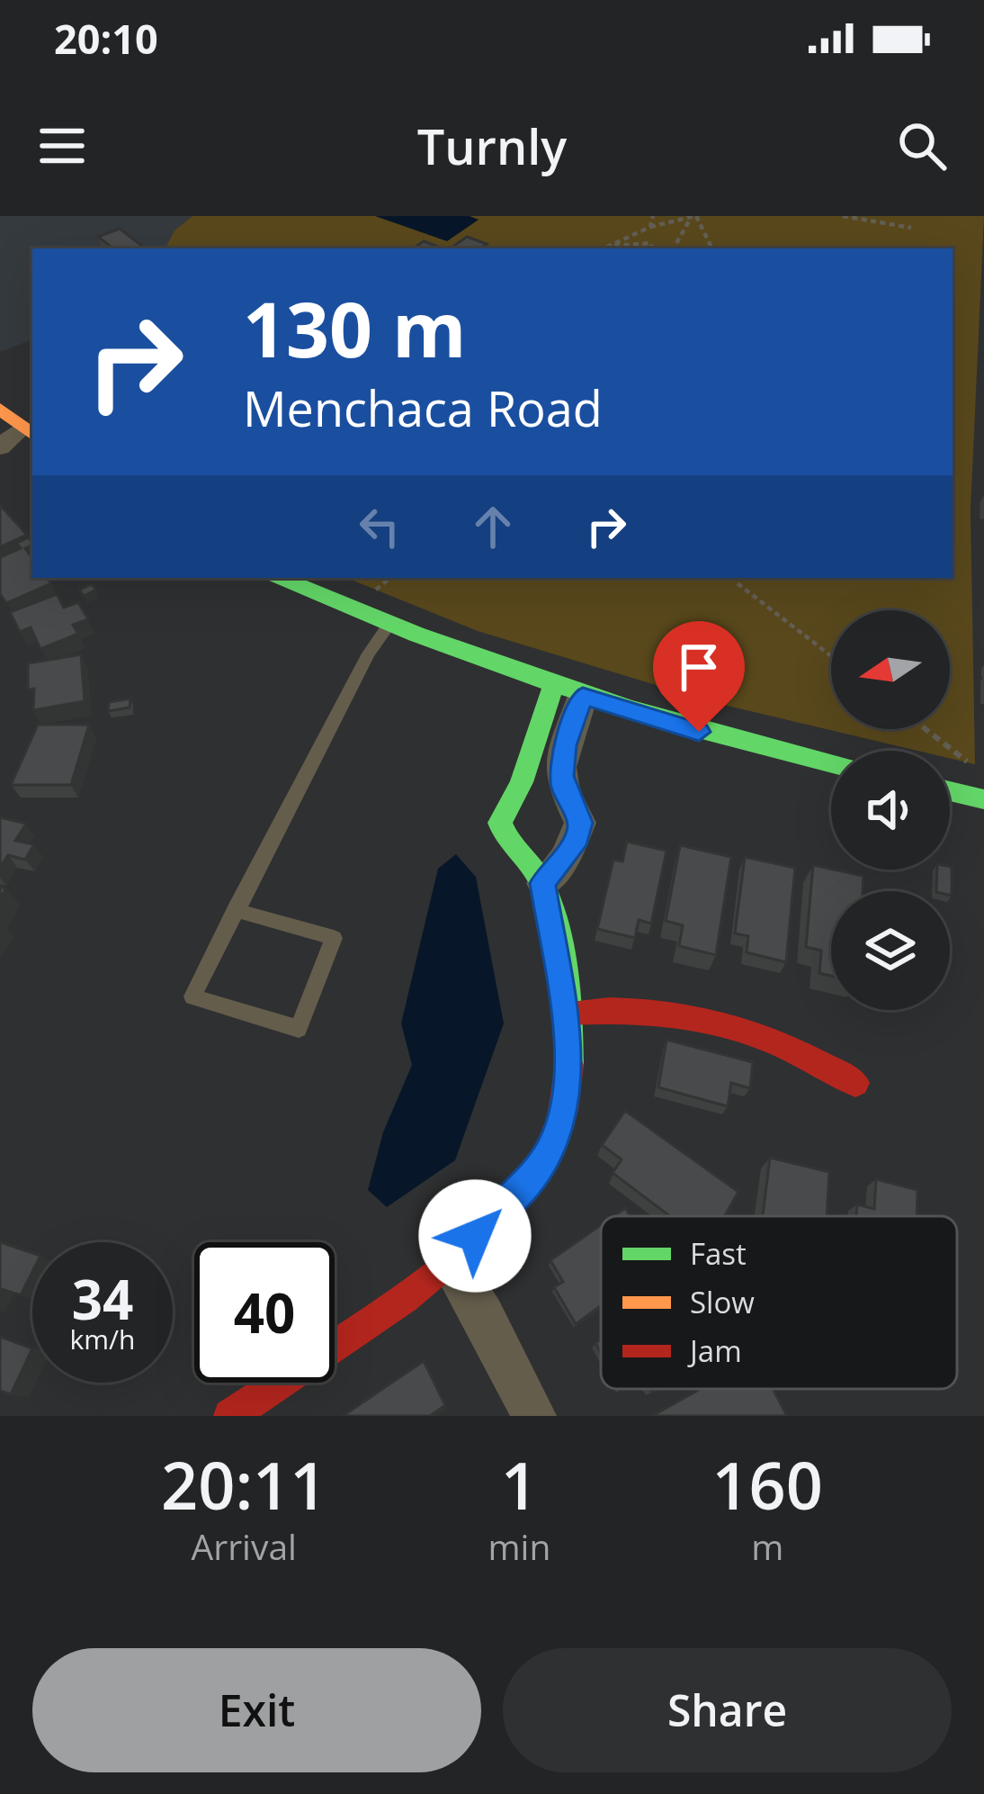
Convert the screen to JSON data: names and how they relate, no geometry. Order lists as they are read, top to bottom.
{
  "legend": ["Fast", "Slow", "Jam"],
  "north": "left",
  "page": {
    "status": "20:10",
    "header": "Turnly",
    "turn": ["130 m", "Menchaca Road"],
    "speed": "34 km/h",
    "limit": "40",
    "eta": [
      "20:11",
      "Arrival",
      "1",
      "min",
      "160",
      "m"
    ],
    "buttons": ["Exit", "Share"]
  }
}
